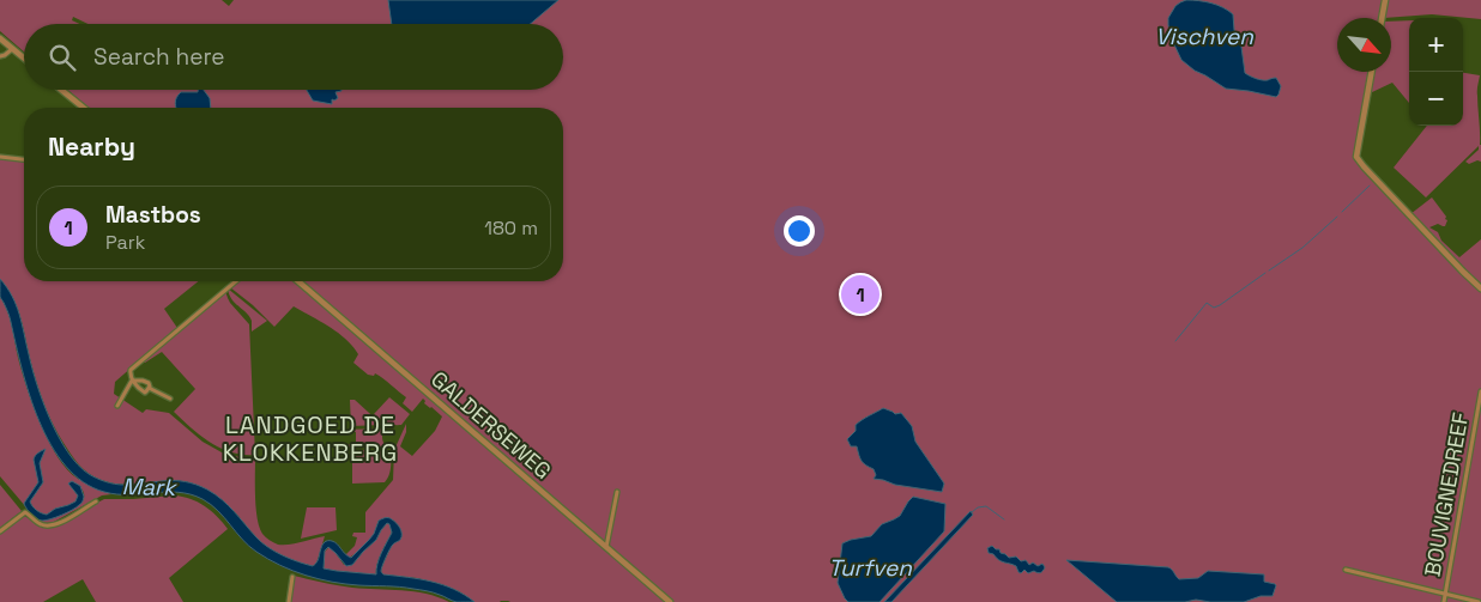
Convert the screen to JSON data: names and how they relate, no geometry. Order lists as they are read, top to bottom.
{
  "streets": {
    "street": ["GALDERSEWEG", "BOUVIGNEDREEF"]
  },
  "districts": ["LANDGOED DE KLOKKENBERG"],
  "water": ["Vischven", "Mark", "Turfven"],
  "north": "bottom right",
  "page": {
    "map_buttons": ["+", "−"],
    "search": "Search here",
    "heading": "Nearby",
    "list": [
      {
        "mark": "1",
        "name": "Mastbos",
        "note": "Park",
        "value": "180 m"
      }
    ],
    "pins": "1"
  }
}
